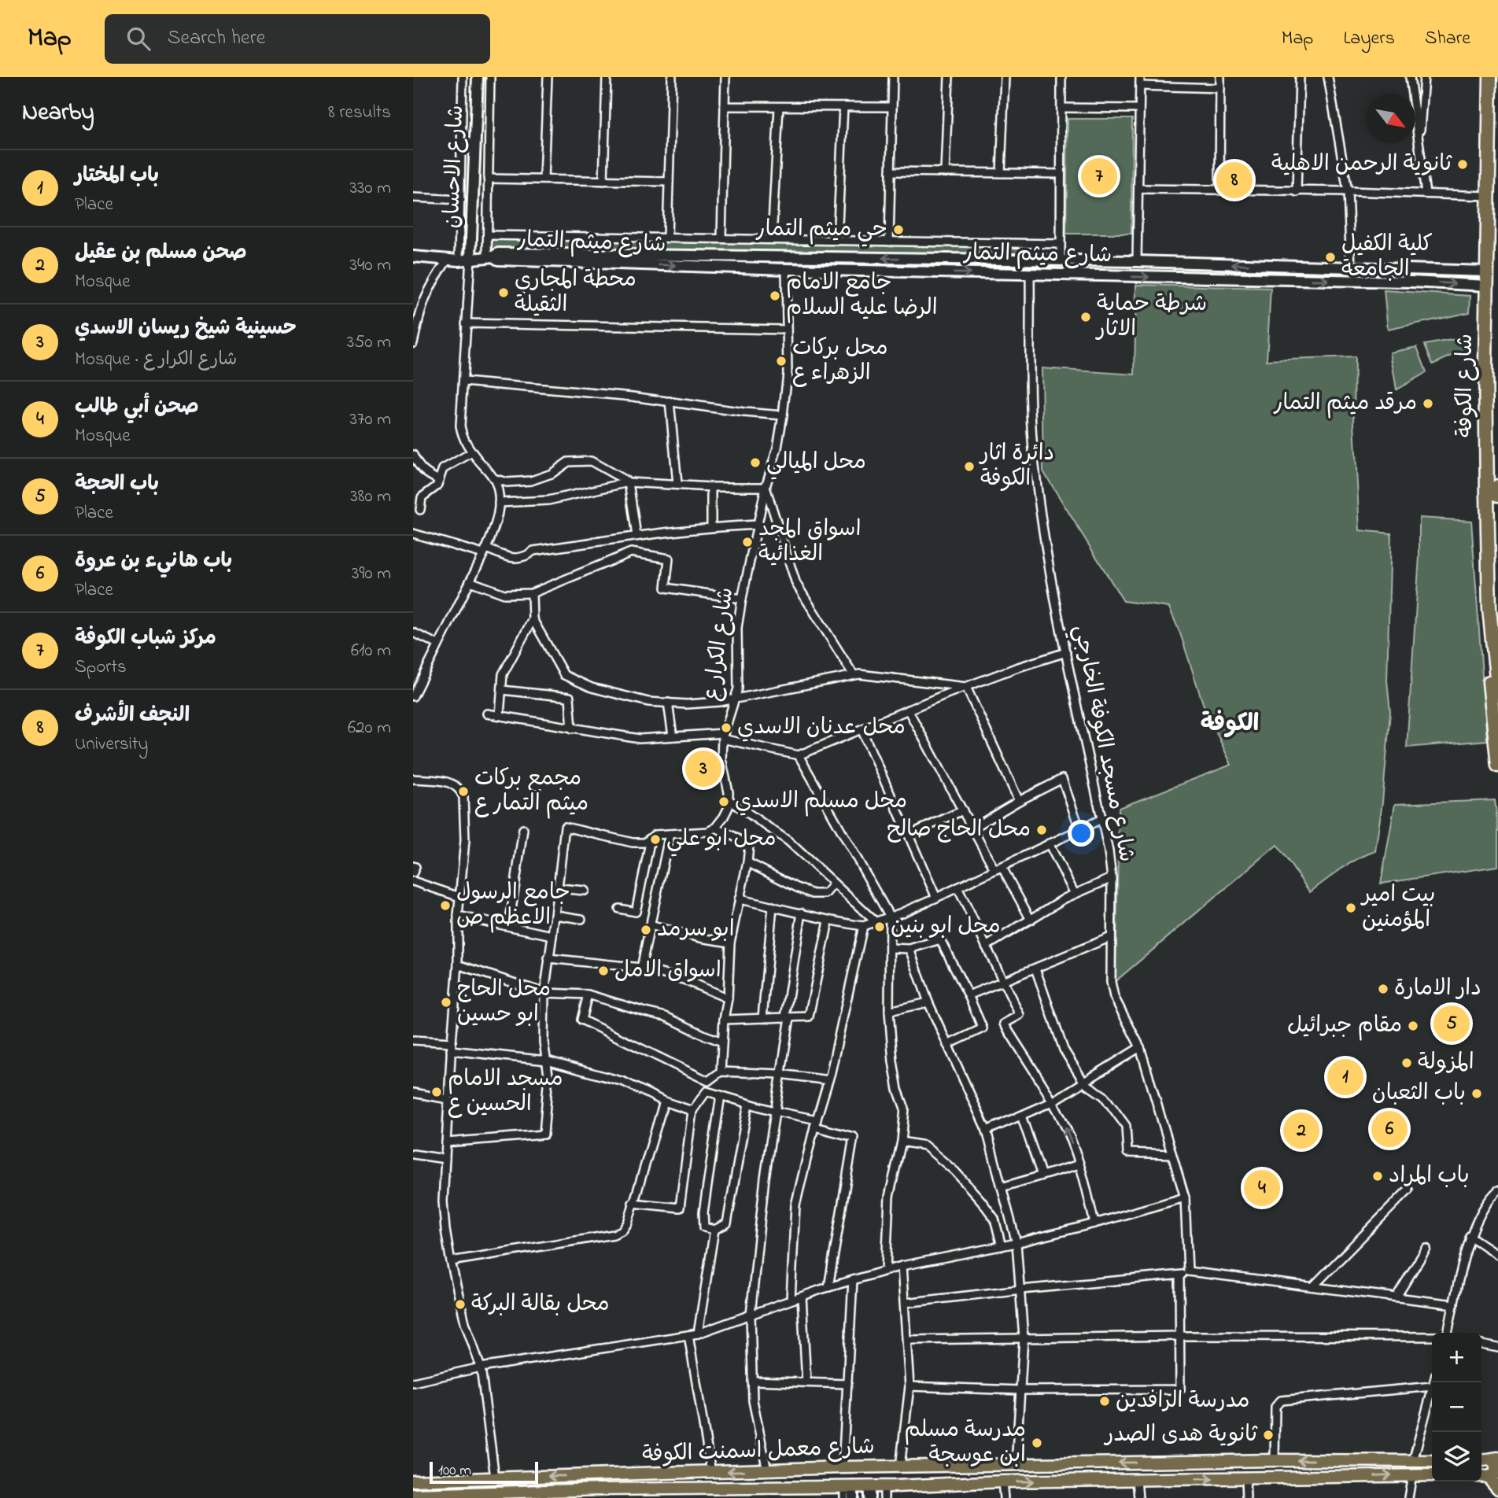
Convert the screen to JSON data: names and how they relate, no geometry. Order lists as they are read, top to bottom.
{
  "streets": {
    "highway": ["شارع الكوفة"],
    "main road": ["شارع معمل اسمنت الكوفة"],
    "street": [
      "شارع الاحسان",
      "شارع ميثم التمار",
      "شارع الكرار ع",
      "شارع مسجد الكوفة الخارجي"
    ]
  },
  "crossings": [
    ["شارع ميثم التمار", "شارع الكوفة"],
    ["شارع ميثم التمار", "شارع الكرار ع"],
    ["شارع ميثم التمار", "شارع مسجد الكوفة الخارجي"]
  ],
  "districts": ["الكوفة"],
  "places": [
    "ثانوية الرحمن الاهلية",
    "حي ميثم التمار",
    "كلية الكفيل الجامعة",
    "محطة المجاري الثقيلة",
    "جامع الامام الرضا عليه السلام",
    "شرطة حماية الاثار",
    "محل بركات الزهراء ع",
    "مرقد ميثم التمار",
    "محل الميالي",
    "دائرة اثار الكوفة",
    "اسواق المجد الغذائية",
    "محل عدنان الاسدي",
    "مجمع بركات ميثم التمار ع",
    "محل مسلم الاسدي",
    "محل الحاج صالح",
    "محل ابو علي",
    "جامع الرسول الاعظم ص",
    "بيت امير المؤمنين",
    "محل ابو بنين",
    "ابو سرمد",
    "اسواق الامل",
    "دار الامارة",
    "محل الحاج ابو حسين",
    "مقام جبرائيل",
    "المزولة",
    "مسجد الامام الحسين ع",
    "باب الثعبان",
    "باب المراد",
    "محل بقالة البركة",
    "مدرسة الرافدين",
    "ثانوية هدى الصدر",
    "مدرسة مسلم ابن عوسجة"
  ],
  "scale_bar": "100 m",
  "north": "bottom right",
  "page": {
    "header": "Map",
    "search": "Search here",
    "nav": ["Map", "Layers", "Share"],
    "heading": ["Nearby", "8 results"],
    "list": [
      {
        "mark": "1",
        "name": "باب المختار",
        "note": "Place",
        "value": "330 m"
      },
      {
        "mark": "2",
        "name": "صحن مسلم بن عقيل",
        "note": "Mosque",
        "value": "340 m"
      },
      {
        "mark": "3",
        "name": "حسينية شيخ ريسان الاسدي",
        "note": "Mosque · شارع الكرار ع",
        "value": "350 m"
      },
      {
        "mark": "4",
        "name": "صحن أبي طالب",
        "note": "Mosque",
        "value": "370 m"
      },
      {
        "mark": "5",
        "name": "باب الحجة",
        "note": "Place",
        "value": "380 m"
      },
      {
        "mark": "6",
        "name": "باب هانيء بن عروة",
        "note": "Place",
        "value": "390 m"
      },
      {
        "mark": "7",
        "name": "مركز شباب الكوفة",
        "note": "Sports",
        "value": "610 m"
      },
      {
        "mark": "8",
        "name": "النجف الأشرف",
        "note": "University",
        "value": "620 m"
      }
    ],
    "pins": [
      "7",
      "8",
      "3",
      "5",
      "1",
      "6",
      "2",
      "4"
    ],
    "map_buttons": ["+", "−"],
    "scale": "100 m"
  }
}
